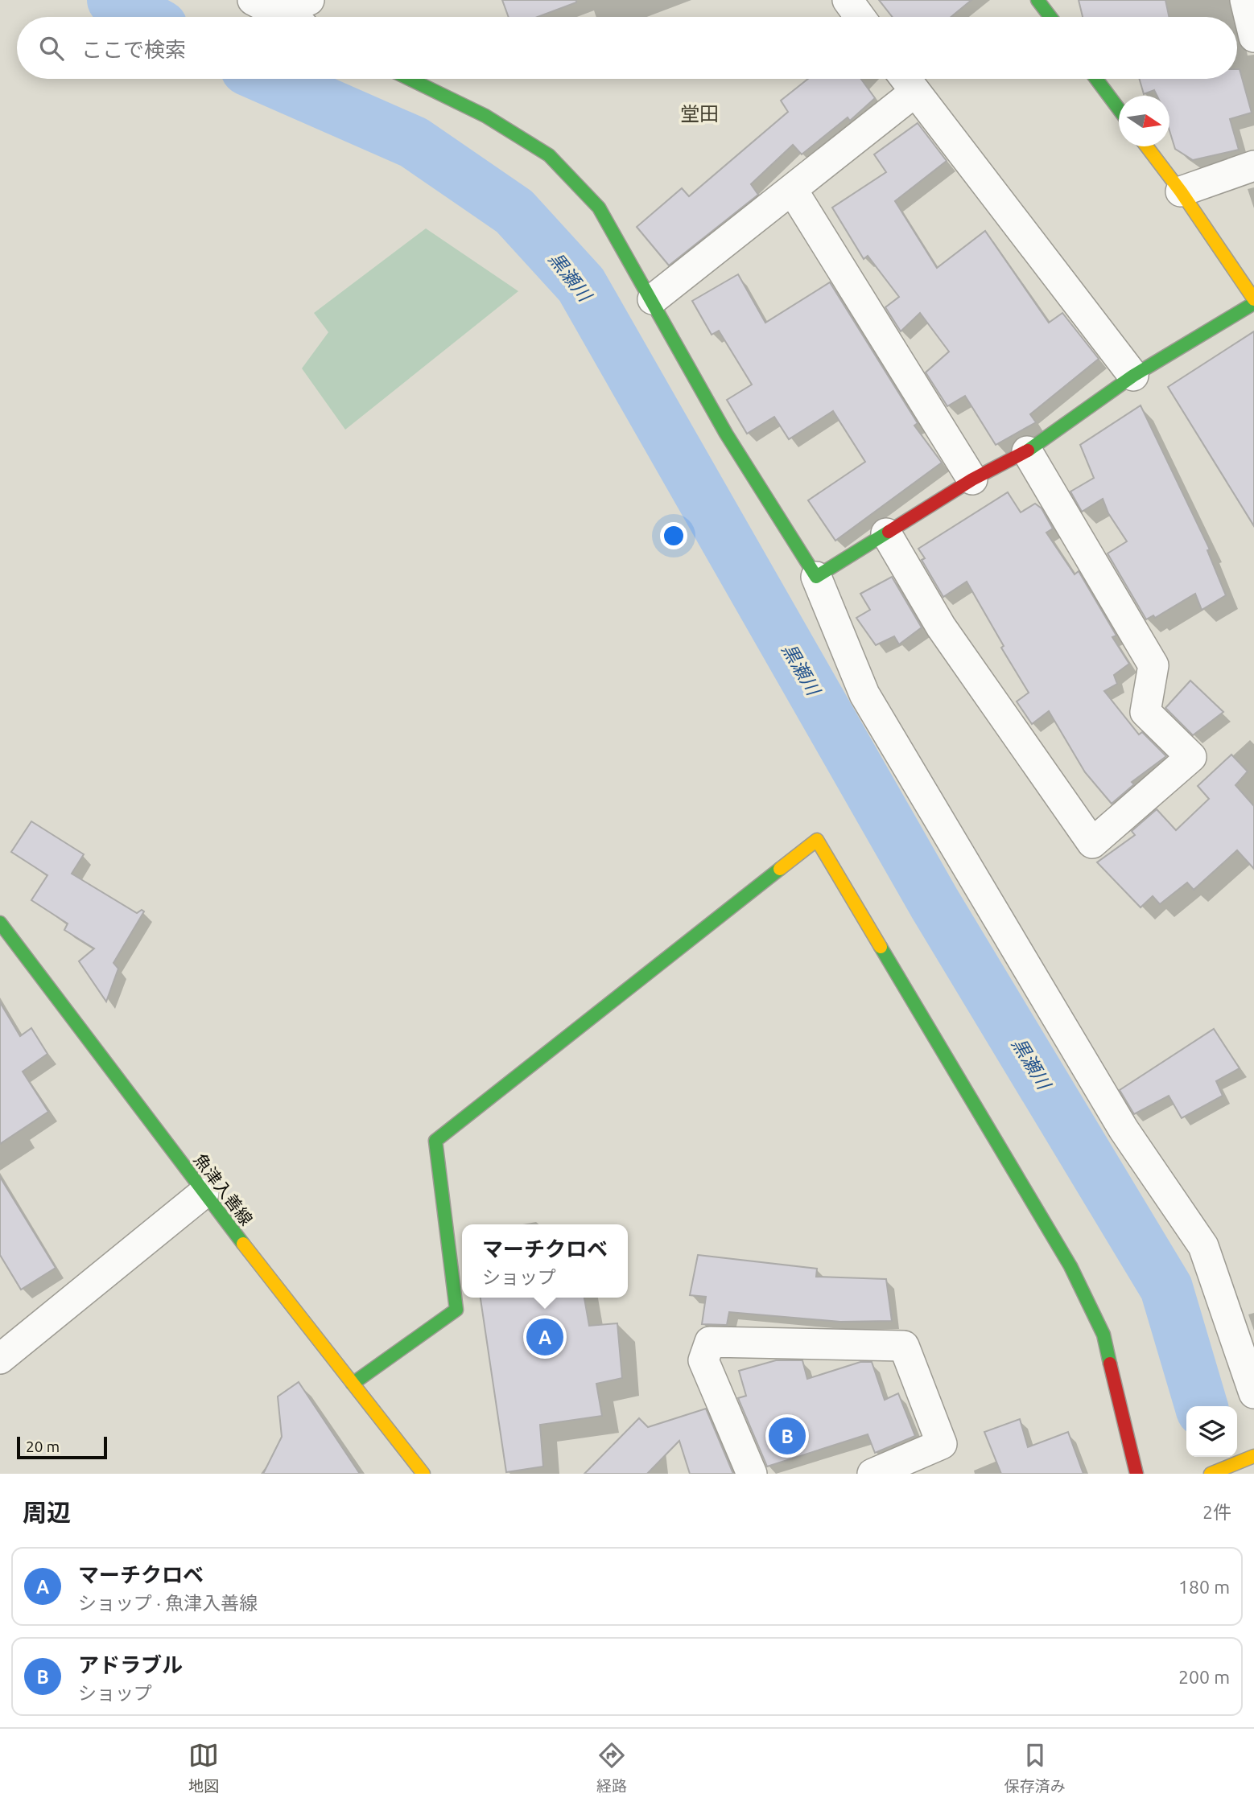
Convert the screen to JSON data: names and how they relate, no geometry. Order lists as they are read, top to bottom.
{
  "streets": {
    "street": ["魚津入善線"]
  },
  "districts": ["堂田"],
  "water": ["黒瀬川"],
  "scale_bar": "20 m",
  "north": "right",
  "page": {
    "search": "ここで検索",
    "popup": ["マーチクロベ", "ショップ"],
    "pins": ["A", "B"],
    "scale": "20 m",
    "heading": ["周辺", "2件"],
    "list": [
      {
        "mark": "A",
        "name": "マーチクロベ",
        "note": "ショップ · 魚津入善線",
        "value": "180 m"
      },
      {
        "mark": "B",
        "name": "アドラブル",
        "note": "ショップ",
        "value": "200 m"
      }
    ],
    "nav": ["地図", "経路", "保存済み"]
  }
}
